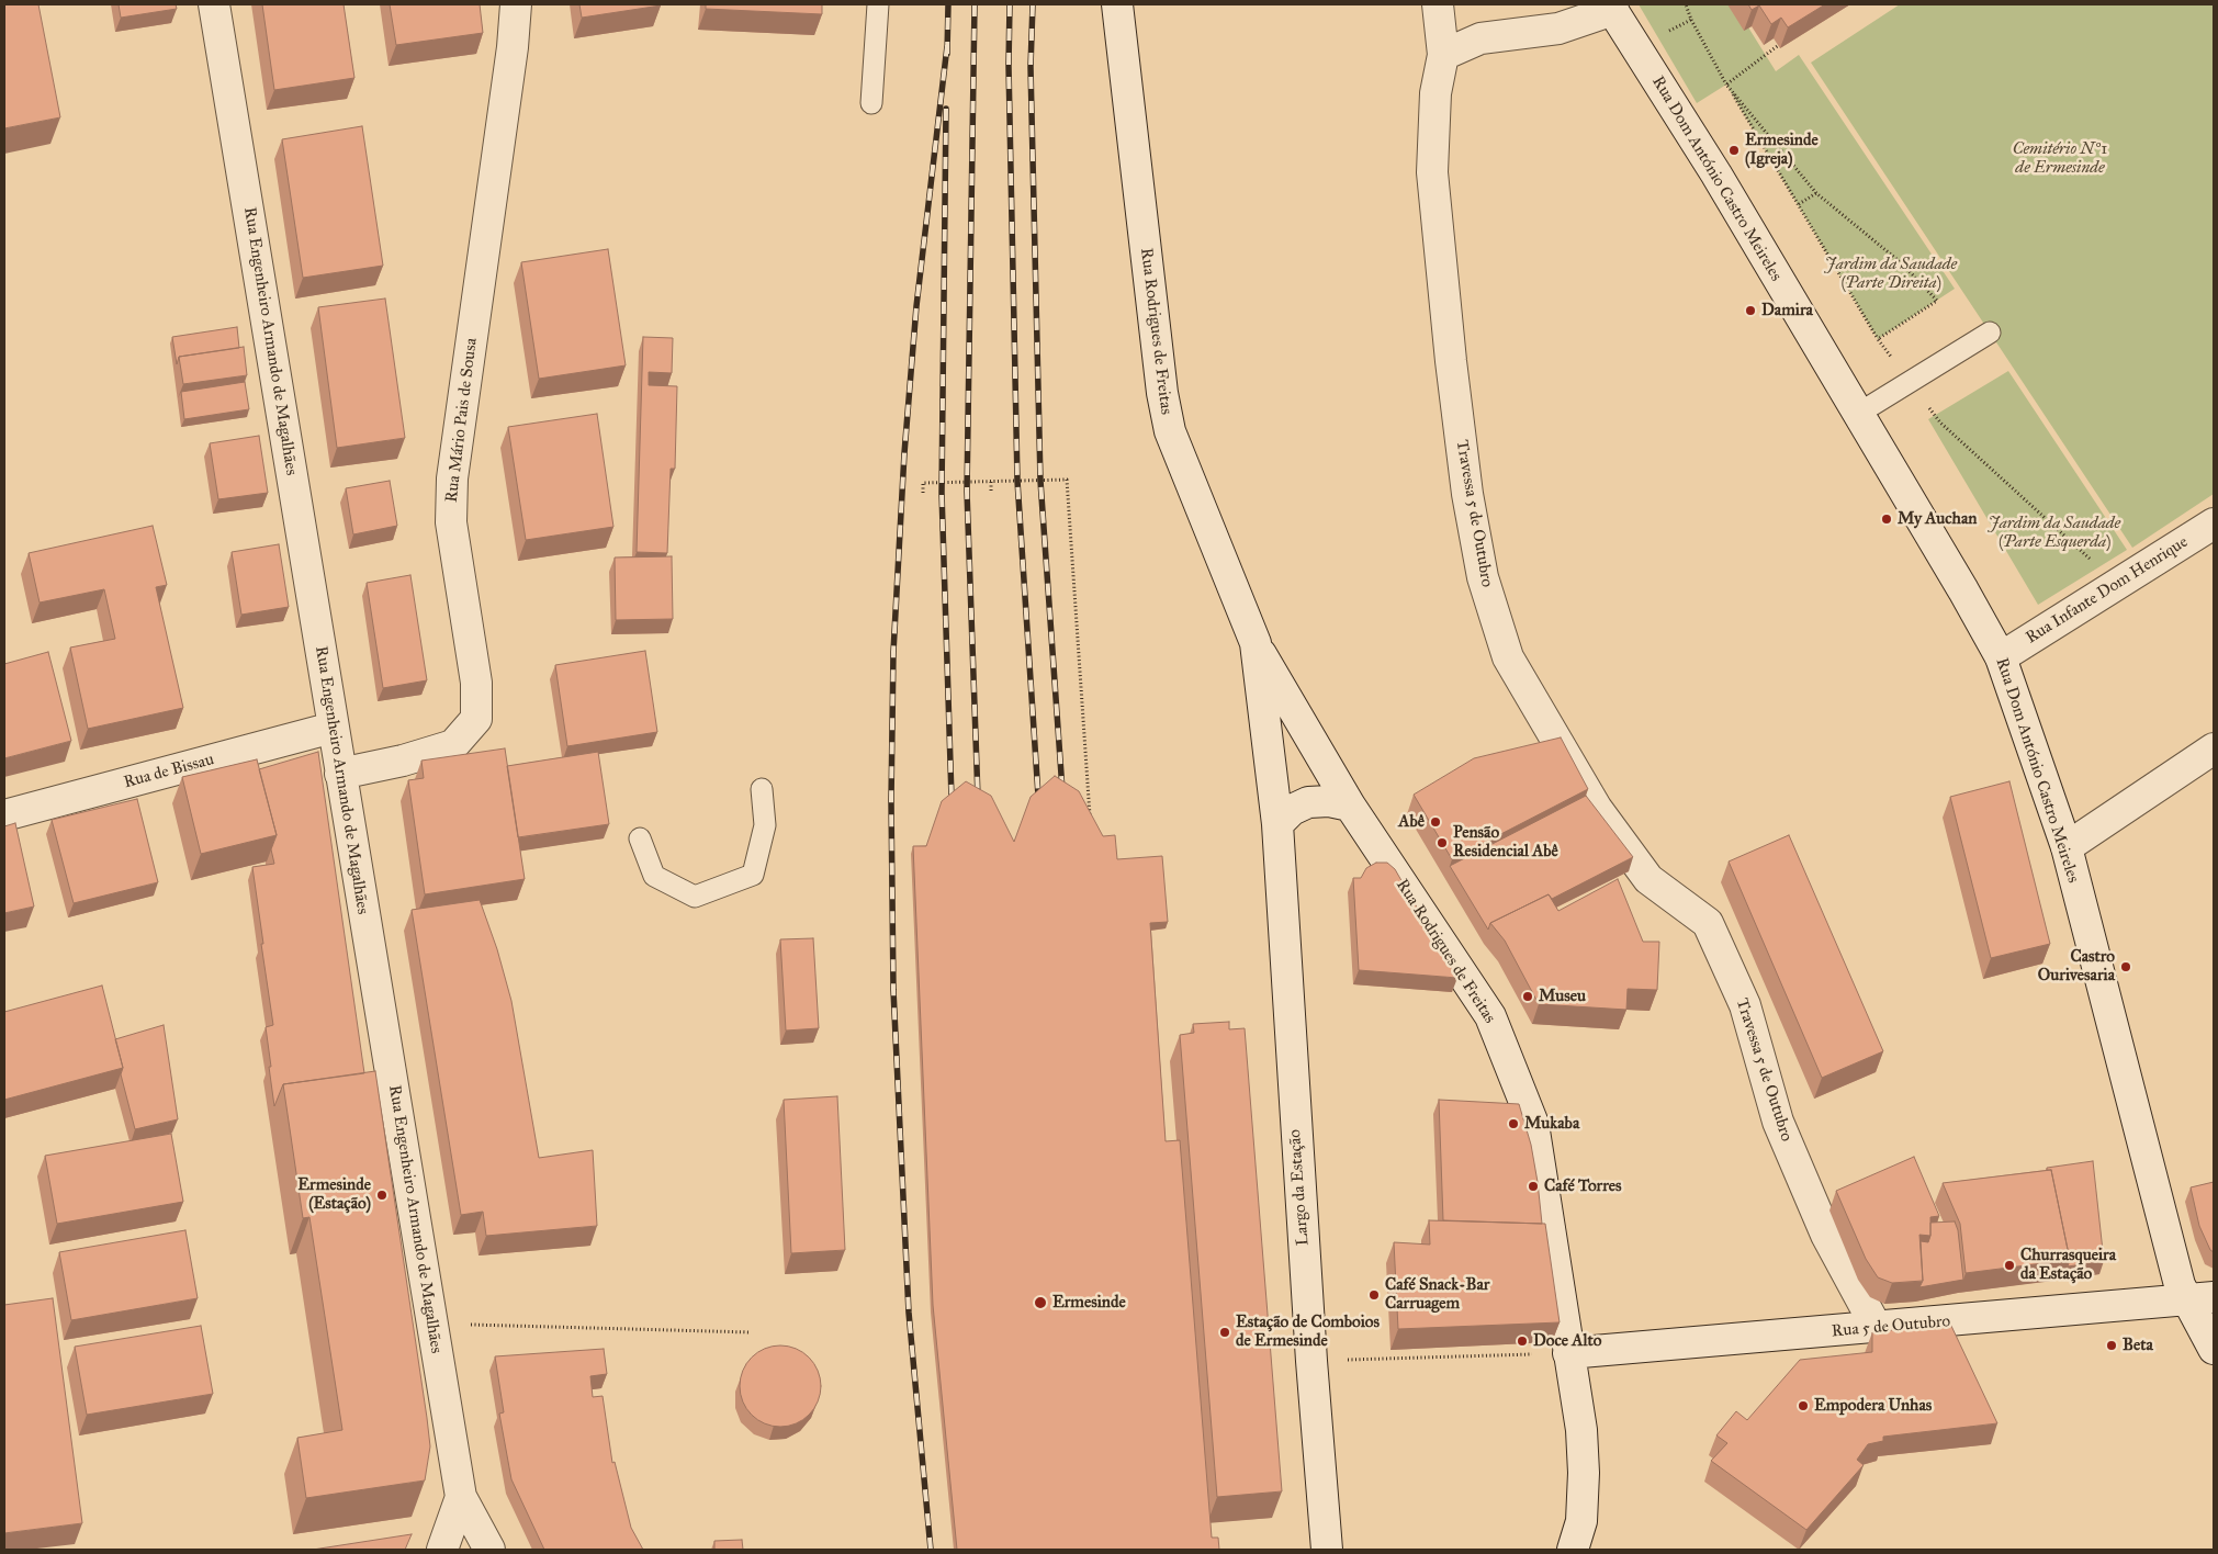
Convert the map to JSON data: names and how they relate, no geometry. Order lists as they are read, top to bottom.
{
  "streets": {
    "street": [
      "Rua Dom António Castro Meireles",
      "Rua Rodrigues de Freitas",
      "Rua Engenheiro Armando de Magalhães",
      "Rua Mário Pais de Sousa",
      "Travessa 5 de Outubro",
      "Rua Infante Dom Henrique",
      "Rua de Bissau",
      "Largo da Estação",
      "Rua 5 de Outubro"
    ]
  },
  "crossings": [
    ["Rua Dom António Castro Meireles", "Rua Infante Dom Henrique"],
    ["Rua Dom António Castro Meireles", "Rua 5 de Outubro"],
    ["Rua Rodrigues de Freitas", "Largo da Estação"],
    ["Rua Rodrigues de Freitas", "Rua 5 de Outubro"],
    ["Rua Engenheiro Armando de Magalhães", "Rua Mário Pais de Sousa"],
    ["Rua Engenheiro Armando de Magalhães", "Rua de Bissau"],
    ["Travessa 5 de Outubro", "Rua 5 de Outubro"]
  ],
  "parks": ["Cemitério Nº1 de Ermesinde", "Jardim da Saudade (Parte Direita)", "Jardim da Saudade (Parte Esquerda)"],
  "places": [
    "Ermesinde (Igreja)",
    "Damira",
    "My Auchan",
    "Abê",
    "Pensão Residencial Abê",
    "Castro Ourivesaria",
    "Museu",
    "Mukaba",
    "Café Torres",
    "Ermesinde (Estação)",
    "Churrasqueira da Estação",
    "Café Snack-Bar Carruagem",
    "Ermesinde",
    "Estação de Comboios de Ermesinde",
    "Doce Alto",
    "Beta",
    "Empodera Unhas"
  ]
}
